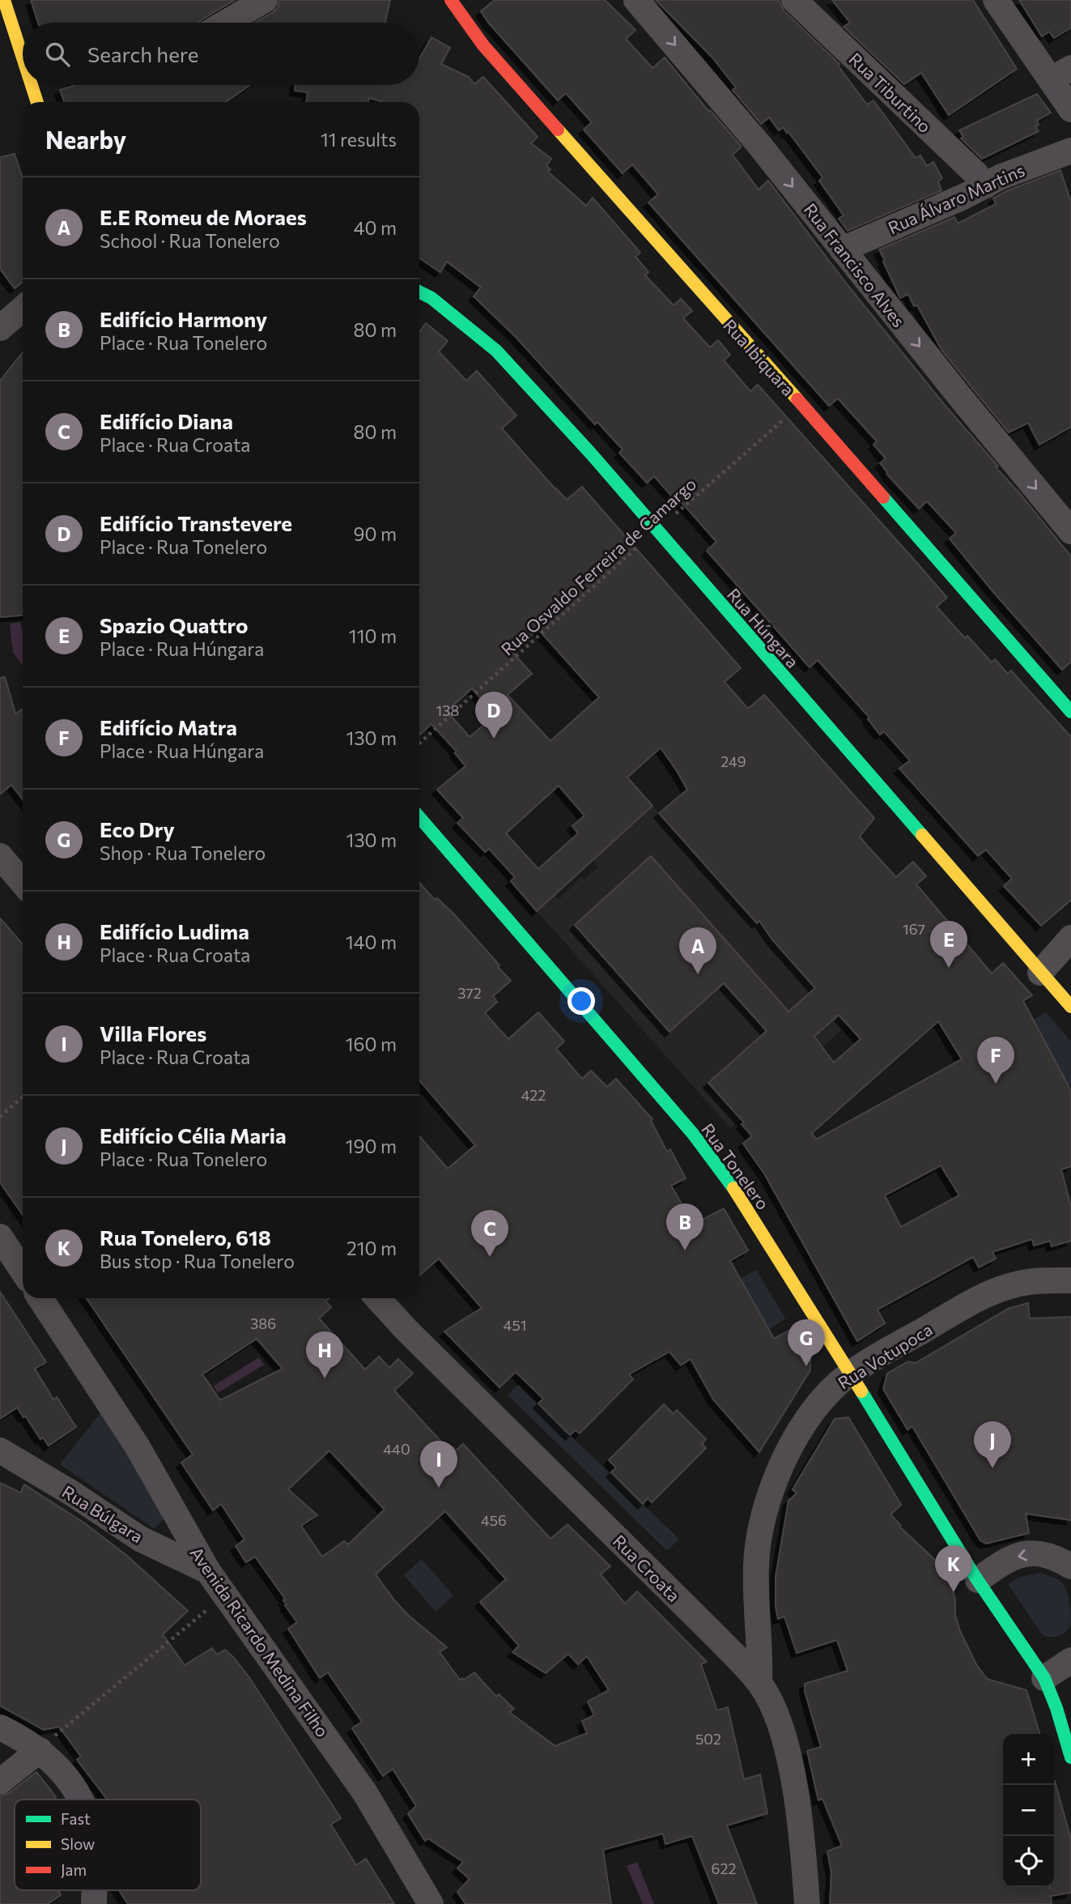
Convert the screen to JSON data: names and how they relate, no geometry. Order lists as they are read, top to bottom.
{
  "streets": {
    "street": [
      "Rua Tiburtino",
      "Rua Álvaro Martins",
      "Rua Francisco Alves",
      "Rua Ibiquara",
      "Rua Húngara",
      "Rua Tonelero",
      "Rua Votupoca",
      "Rua Búlgara",
      "Rua Croata",
      "Avenida Ricardo Medina Filho"
    ],
    "path": ["Rua Osvaldo Ferreira de Camargo"]
  },
  "crossings": [
    ["Rua Tiburtino", "Rua Álvaro Martins"],
    ["Rua Álvaro Martins", "Rua Francisco Alves"],
    ["Rua Ibiquara", "Rua Osvaldo Ferreira de Camargo"],
    ["Rua Osvaldo Ferreira de Camargo", "Rua Húngara"],
    ["Rua Tonelero", "Rua Votupoca"],
    ["Rua Votupoca", "Rua Croata"],
    ["Rua Búlgara", "Avenida Ricardo Medina Filho"]
  ],
  "one_way": ["Rua Francisco Alves"],
  "house_numbers": [
    "138",
    "249",
    "167",
    "372",
    "422",
    "386",
    "451",
    "440",
    "456",
    "502",
    "622"
  ],
  "legend": ["Fast", "Slow", "Jam"],
  "page": {
    "search": "Search here",
    "heading": ["Nearby", "11 results"],
    "list": [
      {
        "mark": "A",
        "name": "E.E Romeu de Moraes",
        "note": "School · Rua Tonelero",
        "value": "40 m"
      },
      {
        "mark": "B",
        "name": "Edifício Harmony",
        "note": "Place · Rua Tonelero",
        "value": "80 m"
      },
      {
        "mark": "C",
        "name": "Edifício Diana",
        "note": "Place · Rua Croata",
        "value": "80 m"
      },
      {
        "mark": "D",
        "name": "Edifício Transtevere",
        "note": "Place · Rua Tonelero",
        "value": "90 m"
      },
      {
        "mark": "E",
        "name": "Spazio Quattro",
        "note": "Place · Rua Húngara",
        "value": "110 m"
      },
      {
        "mark": "F",
        "name": "Edifício Matra",
        "note": "Place · Rua Húngara",
        "value": "130 m"
      },
      {
        "mark": "G",
        "name": "Eco Dry",
        "note": "Shop · Rua Tonelero",
        "value": "130 m"
      },
      {
        "mark": "H",
        "name": "Edifício Ludima",
        "note": "Place · Rua Croata",
        "value": "140 m"
      },
      {
        "mark": "I",
        "name": "Villa Flores",
        "note": "Place · Rua Croata",
        "value": "160 m"
      },
      {
        "mark": "J",
        "name": "Edifício Célia Maria",
        "note": "Place · Rua Tonelero",
        "value": "190 m"
      },
      {
        "mark": "K",
        "name": "Rua Tonelero, 618",
        "note": "Bus stop · Rua Tonelero",
        "value": "210 m"
      }
    ],
    "pins": [
      "D",
      "E",
      "A",
      "F",
      "B",
      "C",
      "G",
      "H",
      "J",
      "I",
      "K"
    ],
    "map_buttons": ["+", "−"]
  }
}
